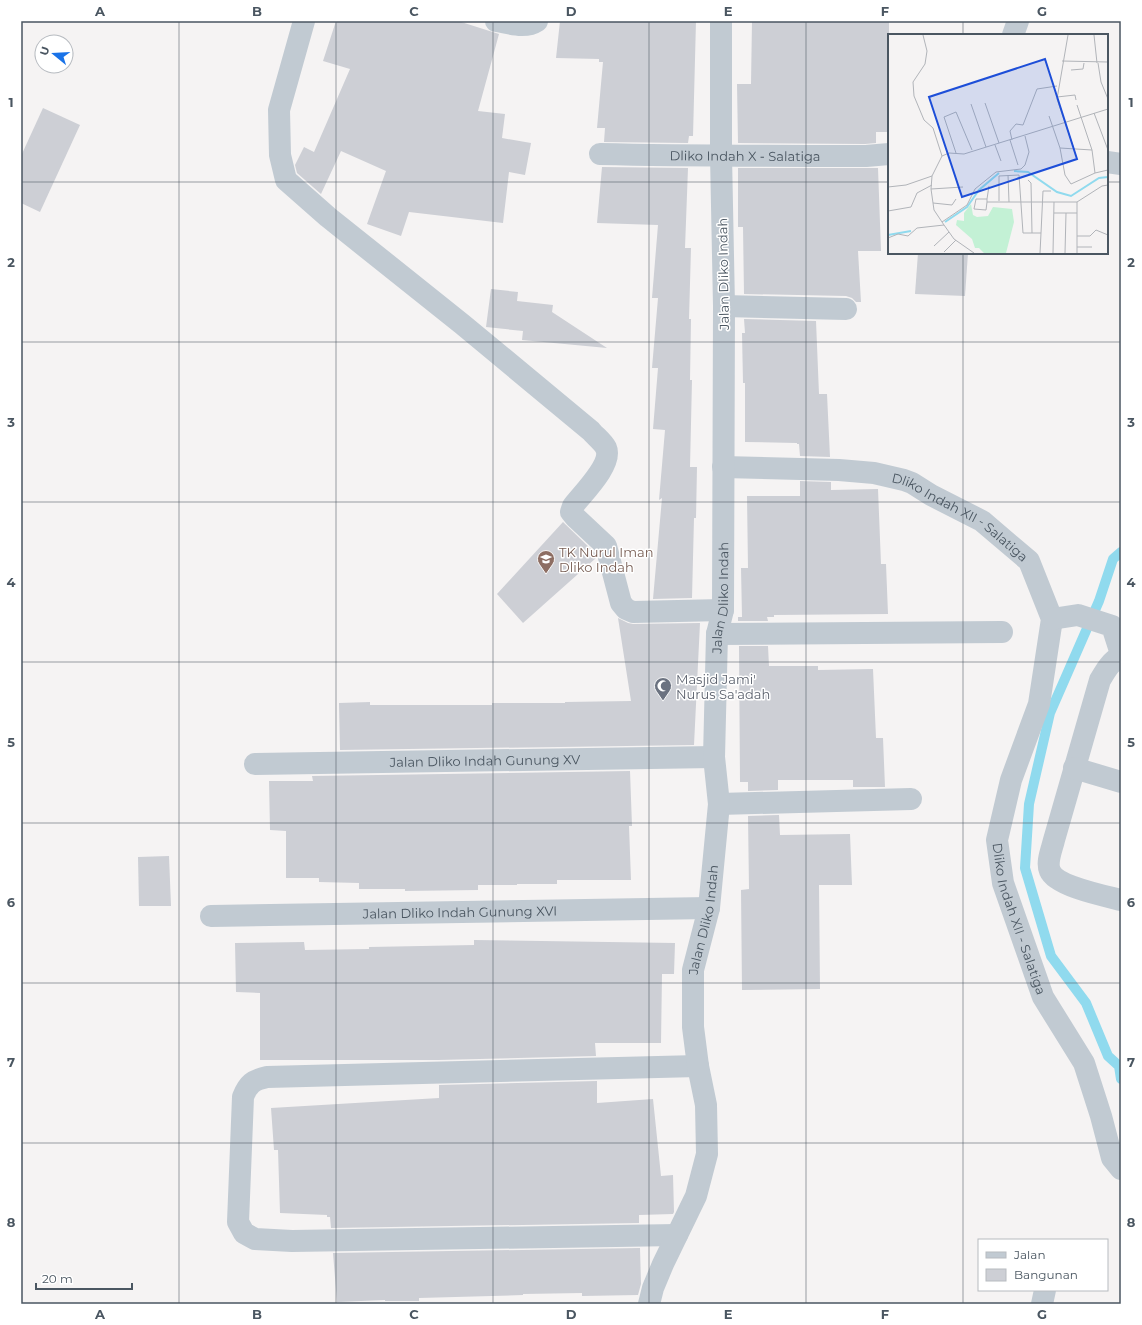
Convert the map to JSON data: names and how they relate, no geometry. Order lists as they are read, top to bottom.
{
  "streets": {
    "street": [
      "Dliko Indah X - Salatiga",
      "Jalan Dliko Indah",
      "Dliko Indah XII - Salatiga",
      "Jalan Dliko Indah Gunung XV",
      "Jalan Dliko Indah Gunung XVI"
    ]
  },
  "crossings": [
    ["Dliko Indah X - Salatiga", "Jalan Dliko Indah"],
    ["Jalan Dliko Indah", "Dliko Indah XII - Salatiga"],
    ["Jalan Dliko Indah", "Jalan Dliko Indah Gunung XV"],
    ["Jalan Dliko Indah", "Jalan Dliko Indah Gunung XVI"]
  ],
  "places": {
    "school or university": ["TK Nurul Iman Dliko Indah"],
    "mosque": ["Masjid Jami' Nurus Sa'adah"]
  },
  "legend": ["Jalan", "Bangunan"],
  "scale_bar": "20 m",
  "north": "left",
  "grid": {
    "columns": [
      "A",
      "B",
      "C",
      "D",
      "E",
      "F",
      "G"
    ],
    "rows": [
      "1",
      "2",
      "3",
      "4",
      "5",
      "6",
      "7",
      "8"
    ]
  }
}
